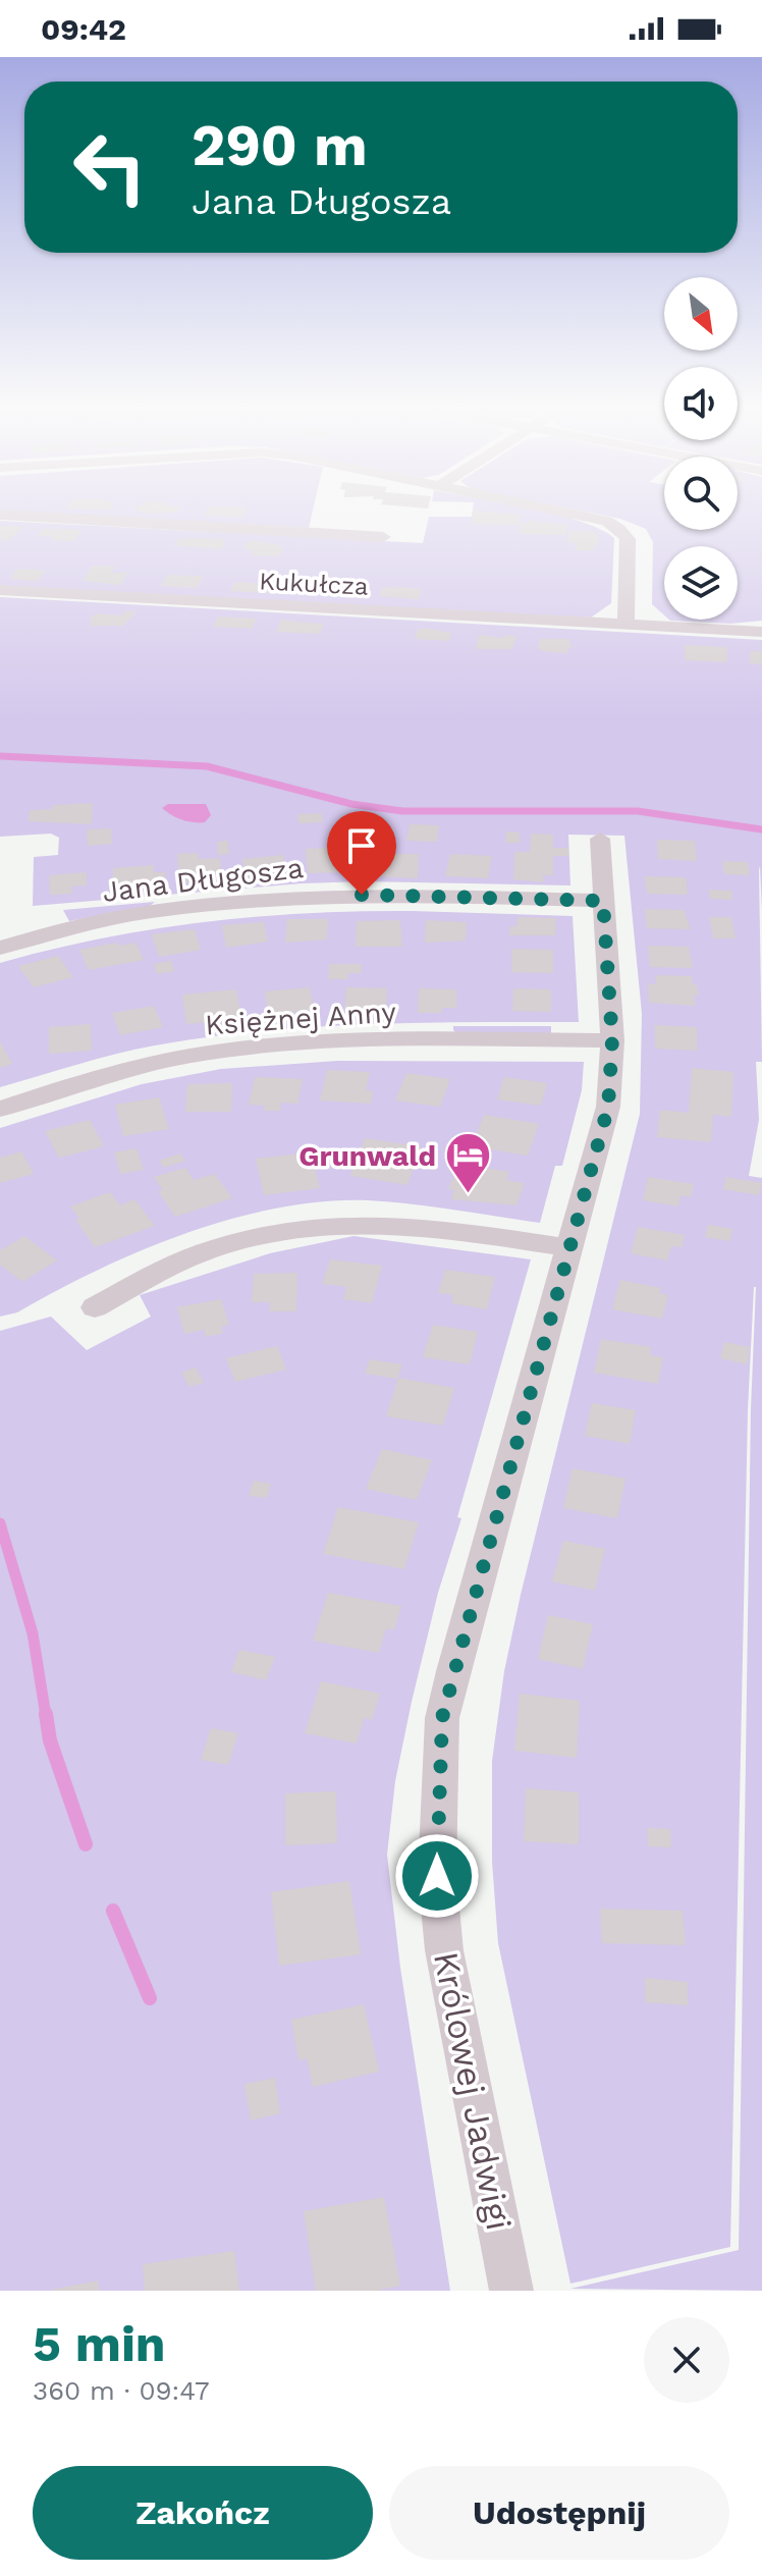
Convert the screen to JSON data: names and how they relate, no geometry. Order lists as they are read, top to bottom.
{
  "streets": {
    "street": [
      "Kukułcza",
      "Jana Długosza",
      "Księżnej Anny",
      "Królowej Jadwigi"
    ]
  },
  "crossings": [
    ["Jana Długosza", "Królowej Jadwigi"],
    ["Księżnej Anny", "Królowej Jadwigi"]
  ],
  "places": {
    "hotel": ["Grunwald"]
  },
  "north": "bottom right",
  "page": {
    "status": "09:42",
    "turn": ["290 m", "Jana Długosza"],
    "heading": ["5 min", "360 m · 09:47"],
    "buttons": ["Zakończ", "Udostępnij"]
  }
}
